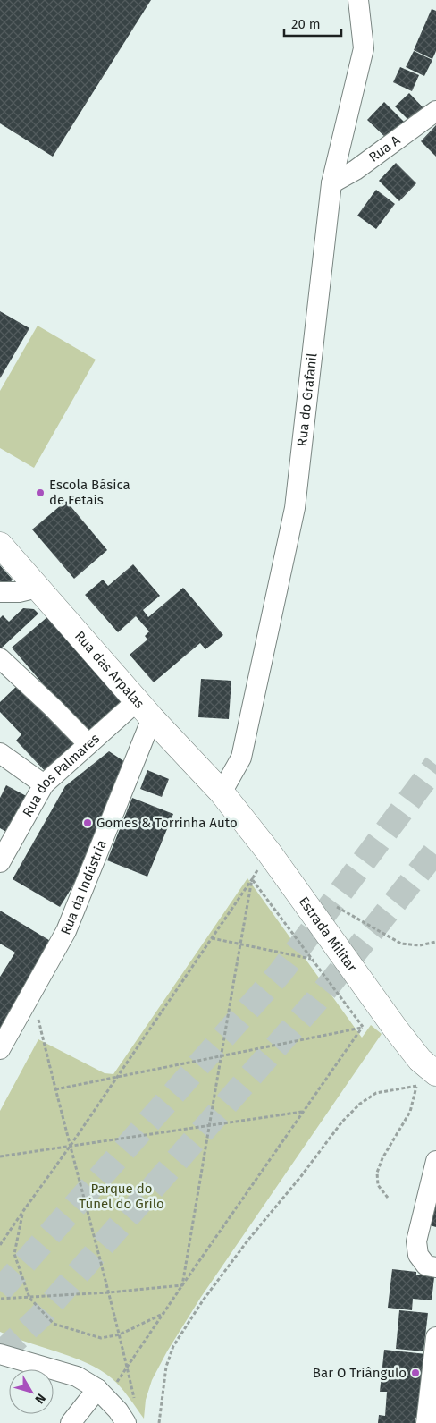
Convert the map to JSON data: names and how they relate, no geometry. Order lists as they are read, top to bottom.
{
  "streets": {
    "street": [
      "Rua A",
      "Rua do Grafanil",
      "Rua das Arpalas",
      "Rua dos Palmares",
      "Rua da Indústria",
      "Estrada Militar"
    ]
  },
  "crossings": [
    ["Rua A", "Rua do Grafanil"],
    ["Rua do Grafanil", "Rua das Arpalas"],
    ["Rua do Grafanil", "Estrada Militar"],
    ["Rua das Arpalas", "Rua dos Palmares"],
    ["Rua das Arpalas", "Rua da Indústria"],
    ["Rua das Arpalas", "Estrada Militar"],
    ["Rua dos Palmares", "Rua da Indústria"]
  ],
  "parks": ["Parque do Túnel do Grilo"],
  "places": ["Escola Básica de Fetais", "Gomes & Torrinha Auto", "Bar O Triângulo"],
  "scale_bar": "20 m",
  "north": "bottom right"
}
